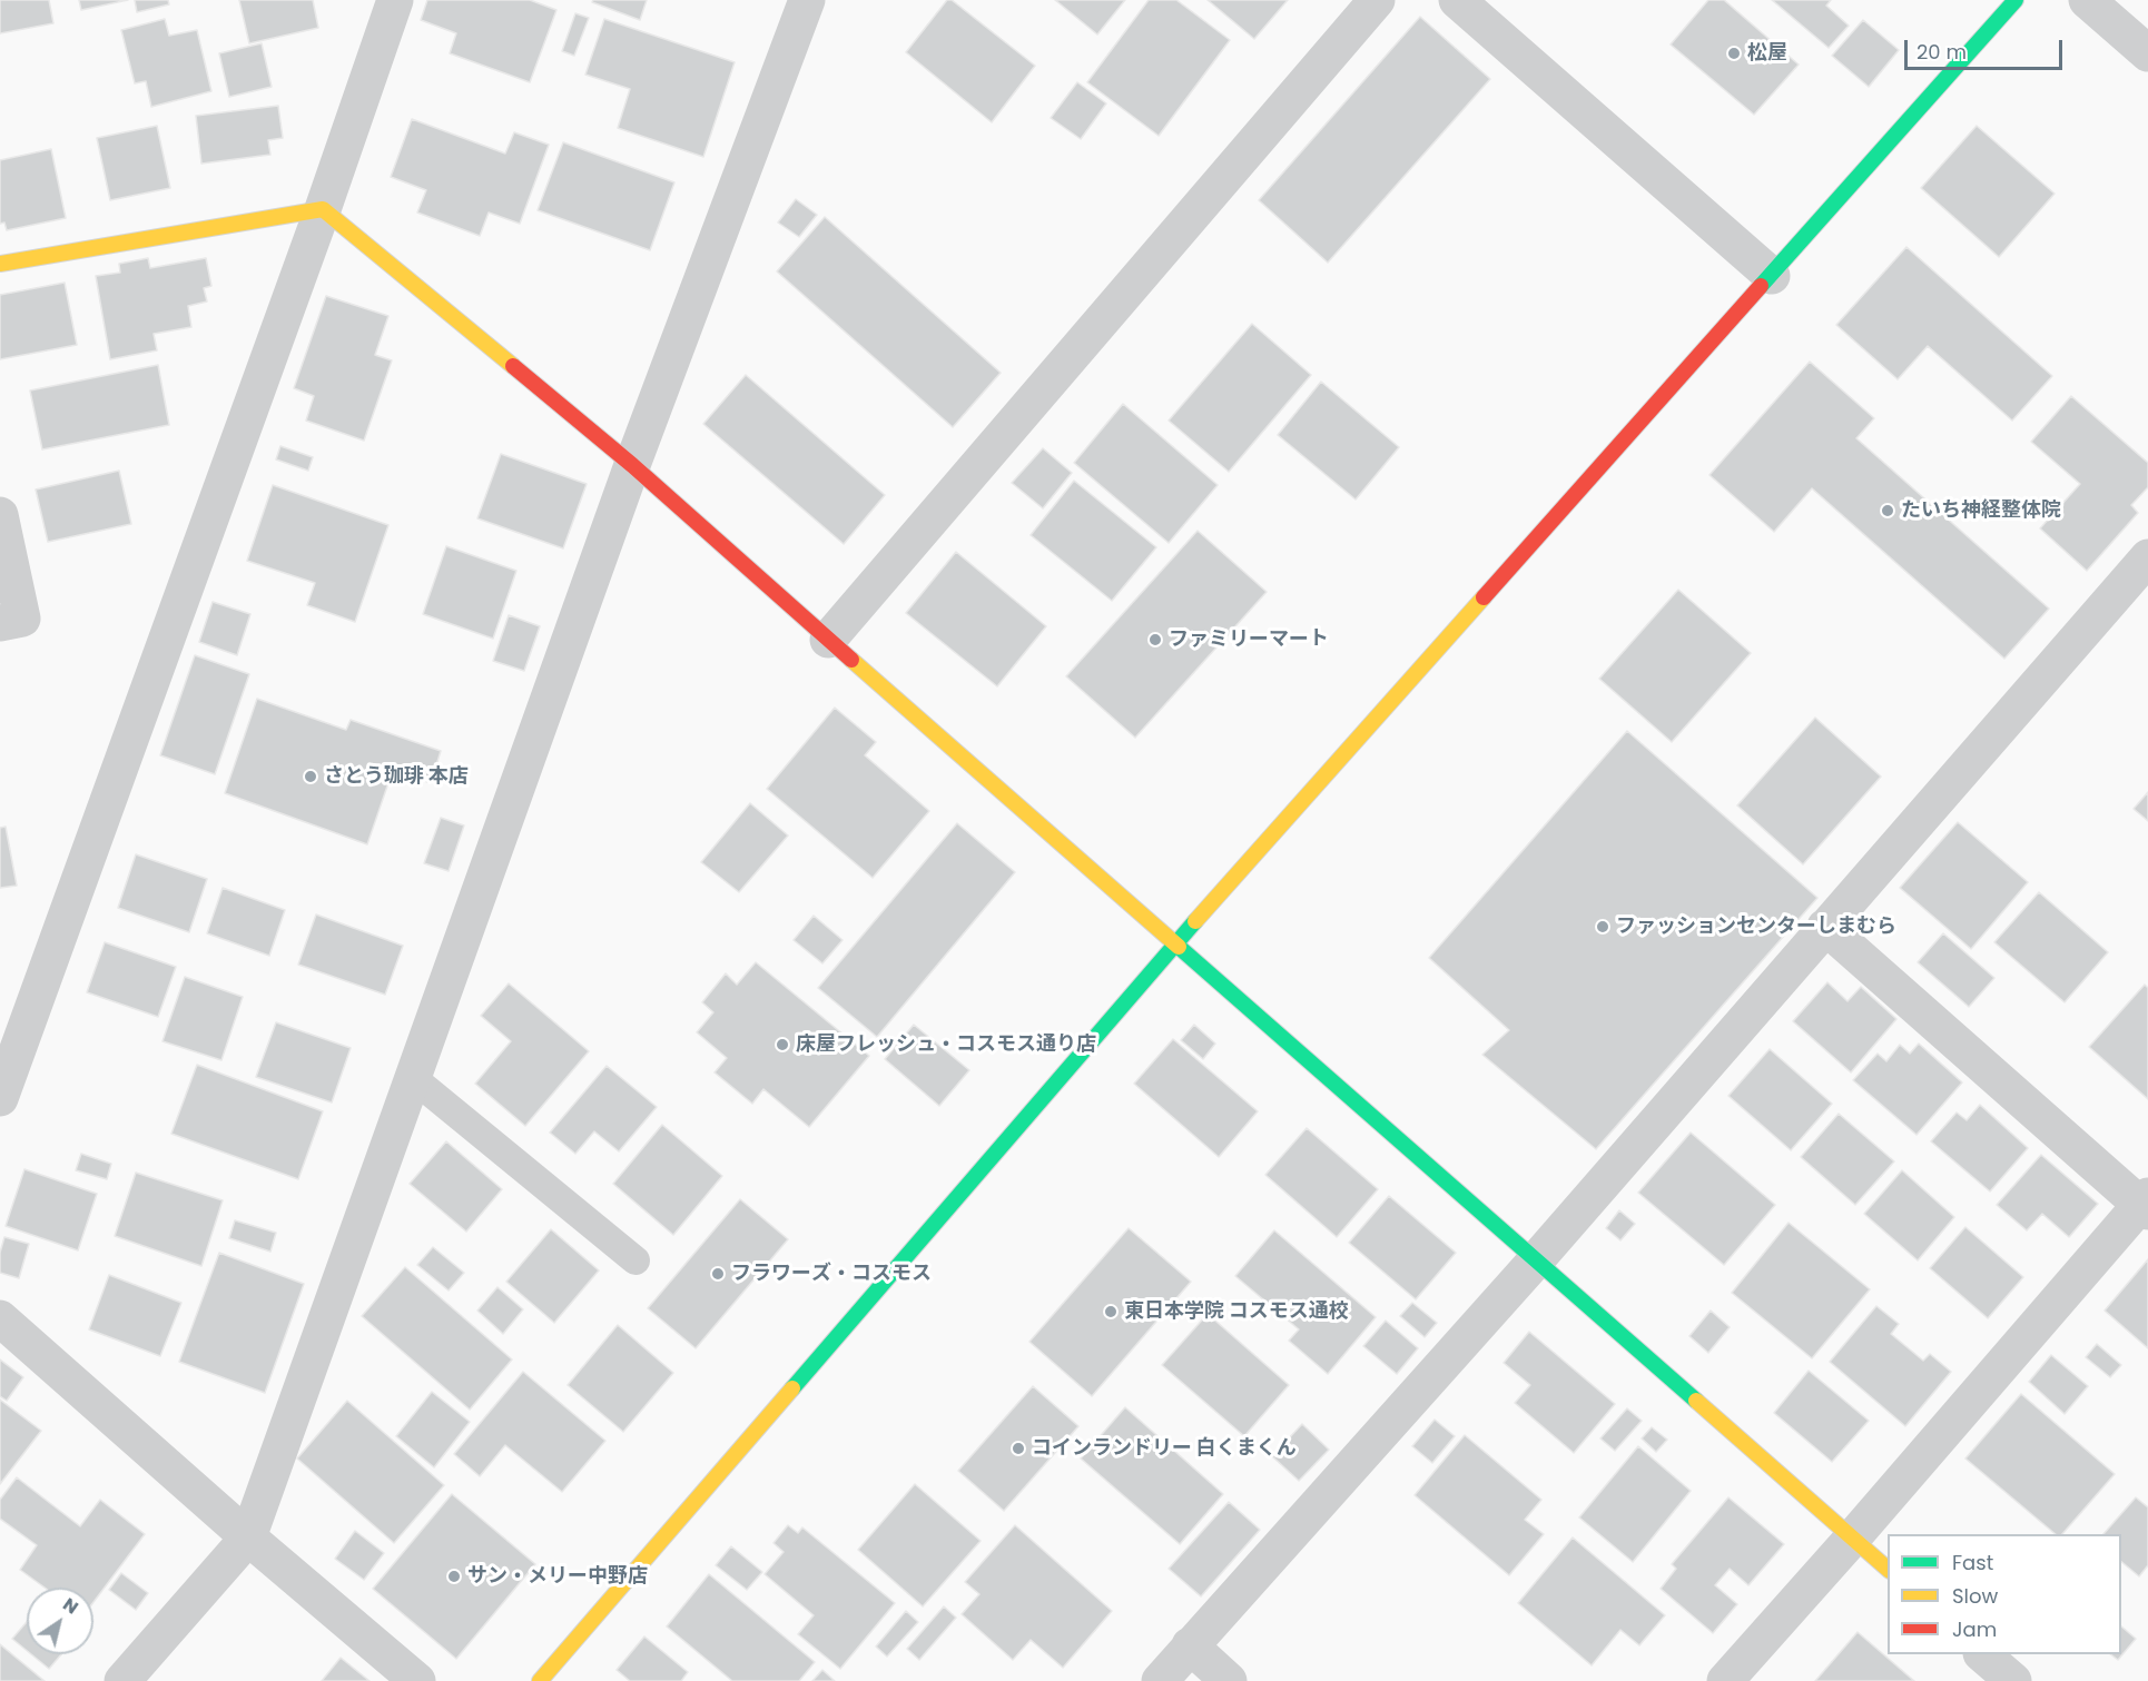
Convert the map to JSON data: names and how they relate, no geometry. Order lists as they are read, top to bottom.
{
  "places": [
    "松屋",
    "たいち神経整体院",
    "ファミリーマート",
    "さとう珈琲 本店",
    "ファッションセンターしまむら",
    "床屋フレッシュ・コスモス通り店",
    "フラワーズ・コスモス",
    "東日本学院 コスモス通校",
    "コインランドリー 白くまくん",
    "サン・メリー中野店"
  ],
  "legend": ["Fast", "Slow", "Jam"],
  "scale_bar": "20 m",
  "north": "top right"
}
